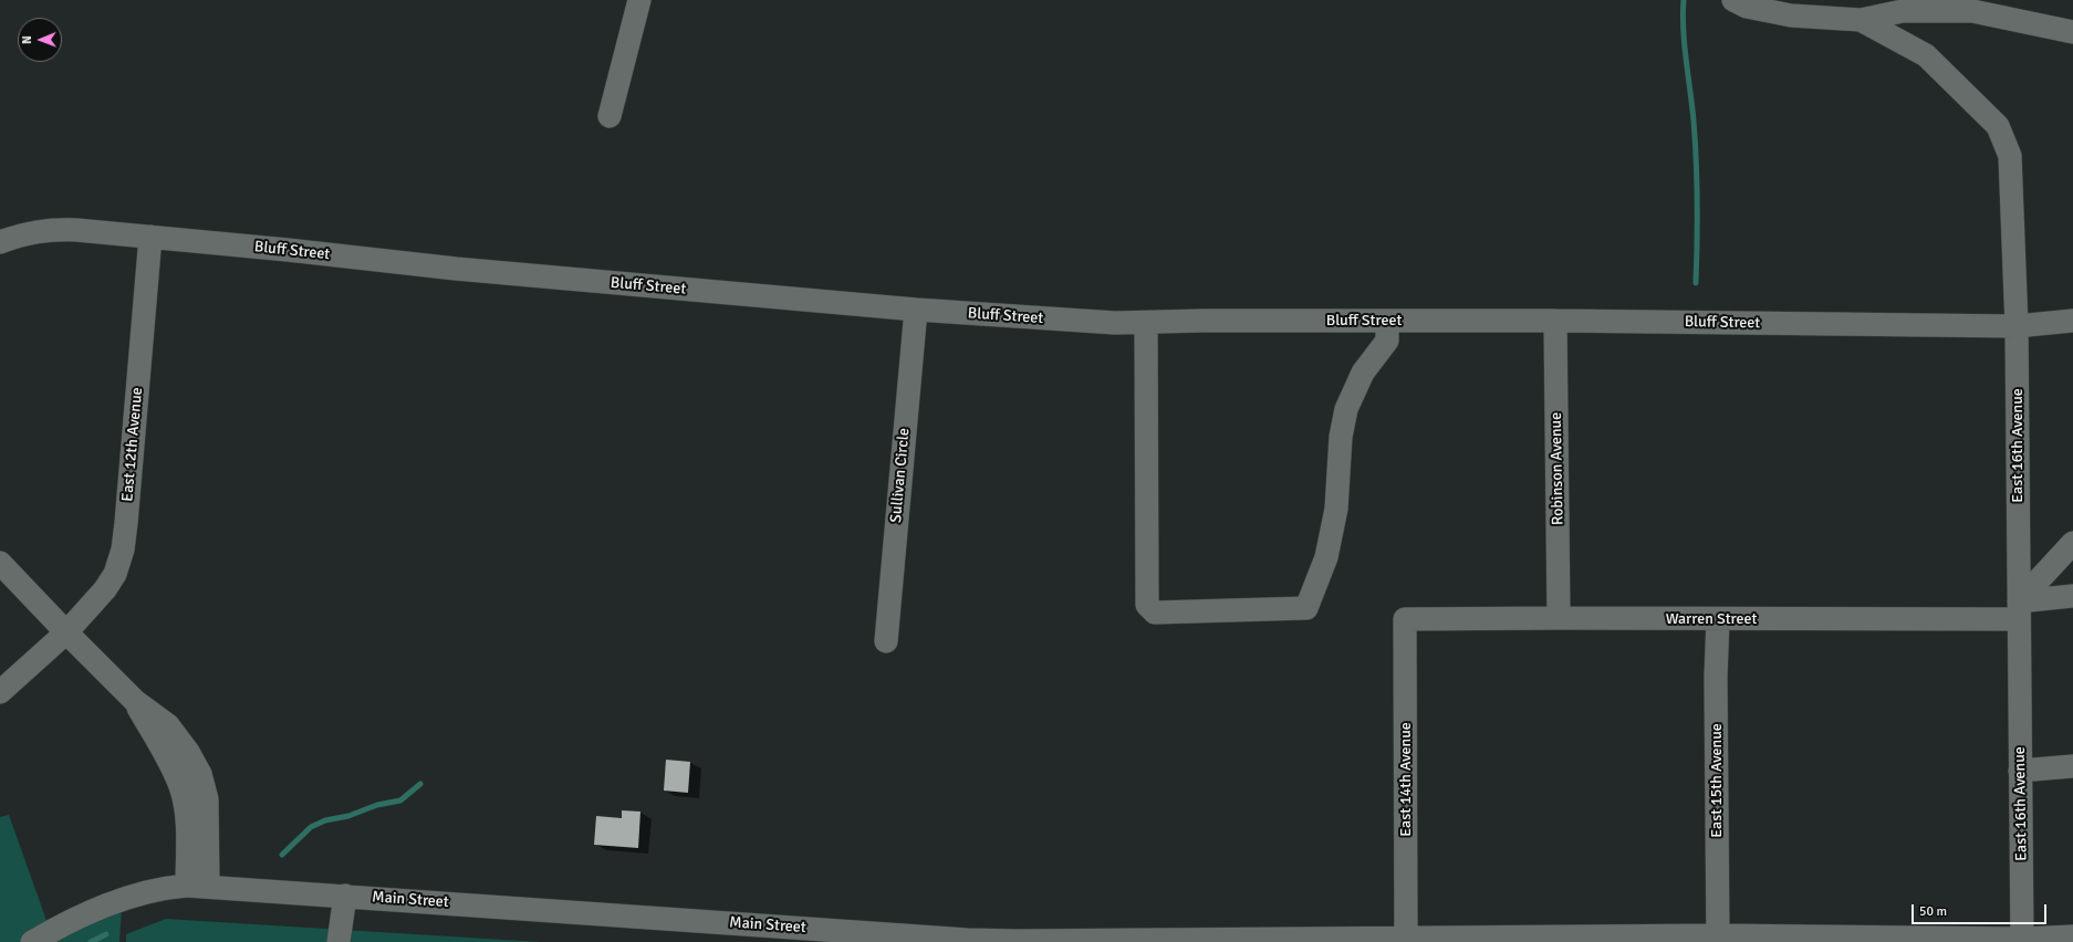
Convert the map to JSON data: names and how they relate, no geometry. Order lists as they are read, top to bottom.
{
  "streets": {
    "street": [
      "Bluff Street",
      "East 12th Avenue",
      "East 16th Avenue",
      "Robinson Avenue",
      "Sullivan Circle",
      "Warren Street",
      "East 14th Avenue",
      "East 15th Avenue",
      "Main Street"
    ]
  },
  "crossings": [
    ["Bluff Street", "East 12th Avenue"],
    ["Bluff Street", "East 16th Avenue"],
    ["Bluff Street", "Robinson Avenue"],
    ["Bluff Street", "Sullivan Circle"],
    ["East 16th Avenue", "Warren Street"],
    ["East 16th Avenue", "Main Street"],
    ["Robinson Avenue", "Warren Street"],
    ["Warren Street", "East 14th Avenue"],
    ["Warren Street", "East 15th Avenue"],
    ["East 14th Avenue", "Main Street"],
    ["East 15th Avenue", "Main Street"]
  ],
  "scale_bar": "50 m",
  "north": "left"
}
